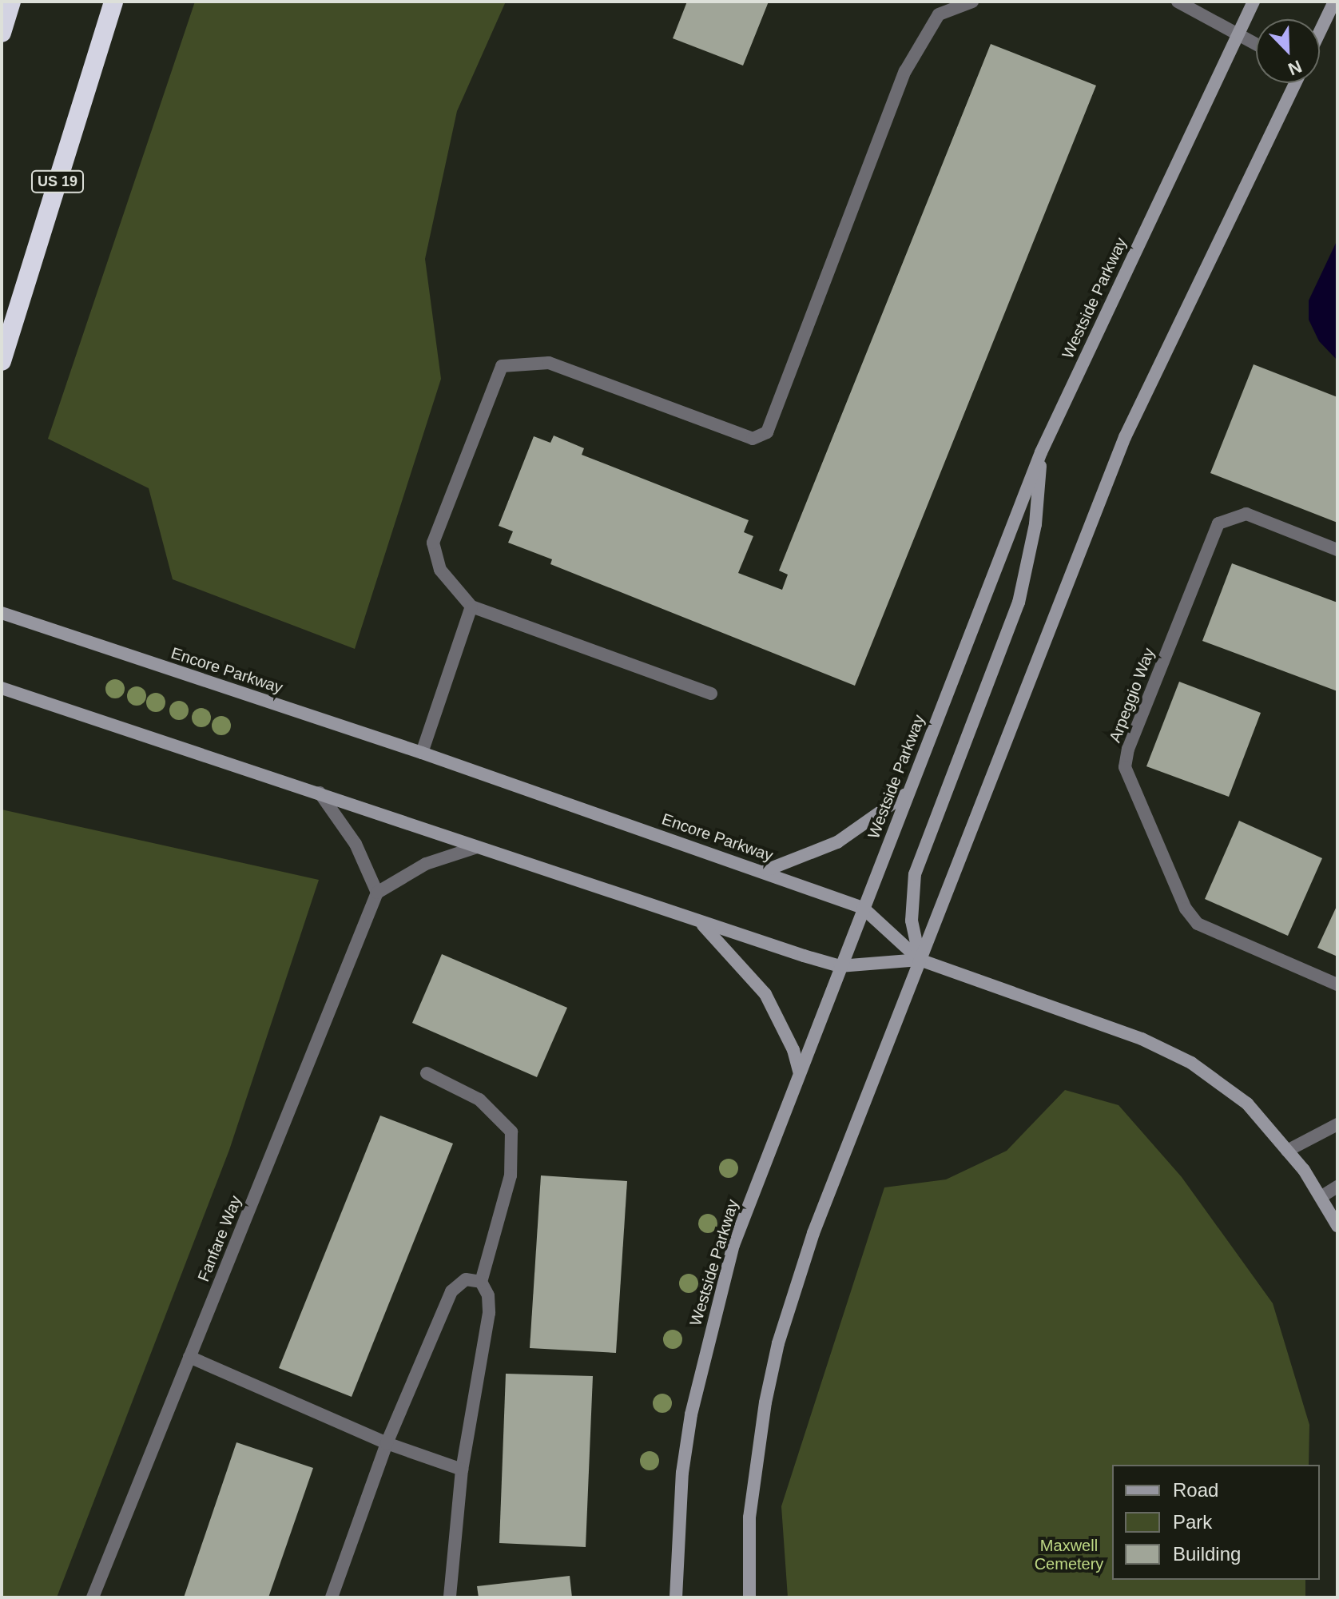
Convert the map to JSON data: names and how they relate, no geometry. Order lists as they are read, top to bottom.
{
  "streets": {
    "highway": ["US 19"],
    "main road": ["Westside Parkway", "Encore Parkway"],
    "street": ["Arpeggio Way", "Fanfare Way"]
  },
  "crossings": [
    ["Westside Parkway", "Encore Parkway"]
  ],
  "parks": ["Maxwell Cemetery"],
  "legend": ["Road", "Park", "Building"],
  "north": "bottom right"
}
